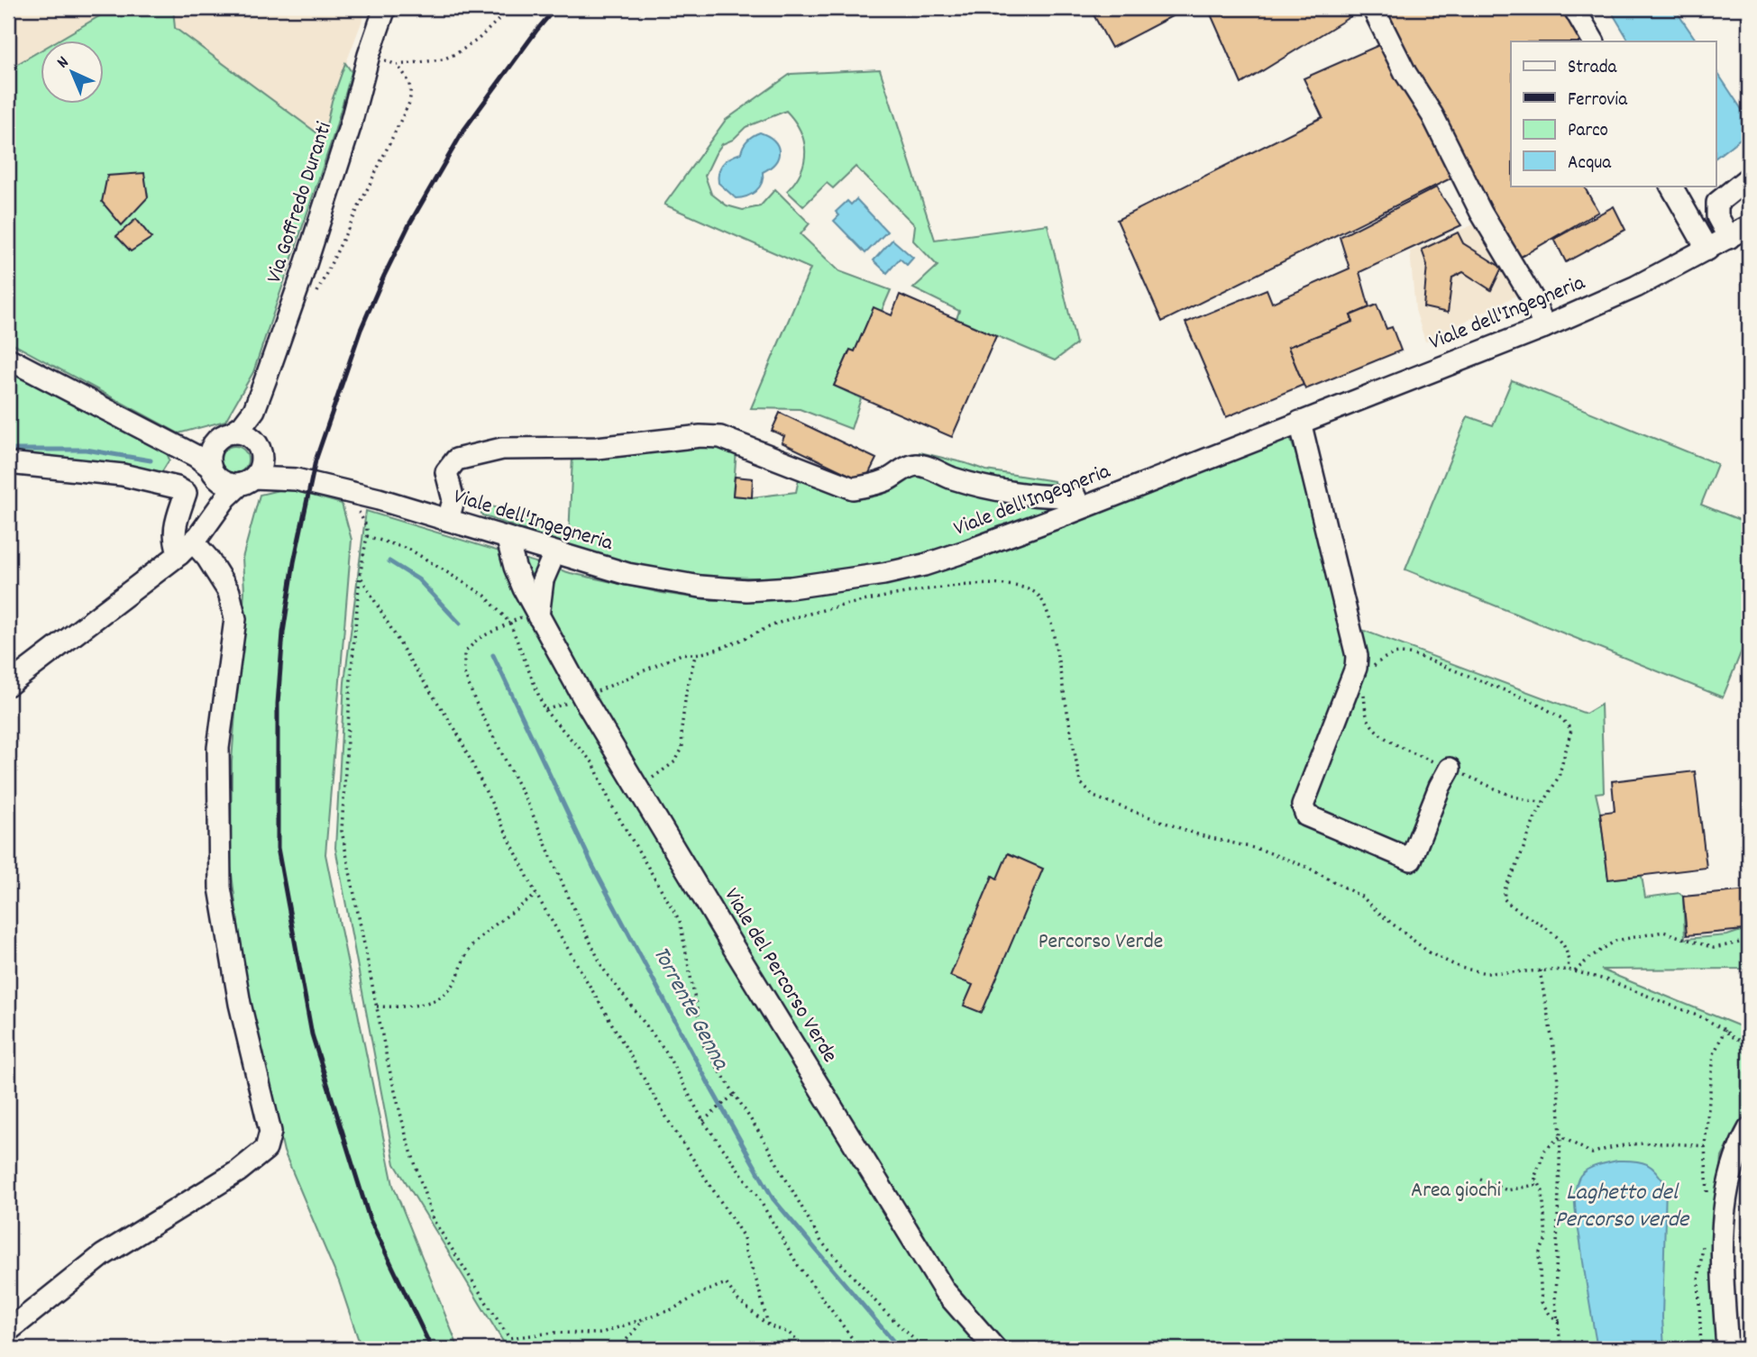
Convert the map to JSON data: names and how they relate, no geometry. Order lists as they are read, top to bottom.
{
  "streets": {
    "street": ["Via Goffredo Duranti", "Viale dell'Ingegneria", "Viale del Percorso Verde"]
  },
  "crossings": [
    ["Via Goffredo Duranti", "Viale dell'Ingegneria"],
    ["Viale dell'Ingegneria", "Viale del Percorso Verde"]
  ],
  "water": ["Torrente Genna", "Laghetto del Percorso verde"],
  "parks": ["Percorso Verde", "Area giochi"],
  "legend": [
    "Strada",
    "Ferrovia",
    "Parco",
    "Acqua"
  ],
  "north": "top left"
}
